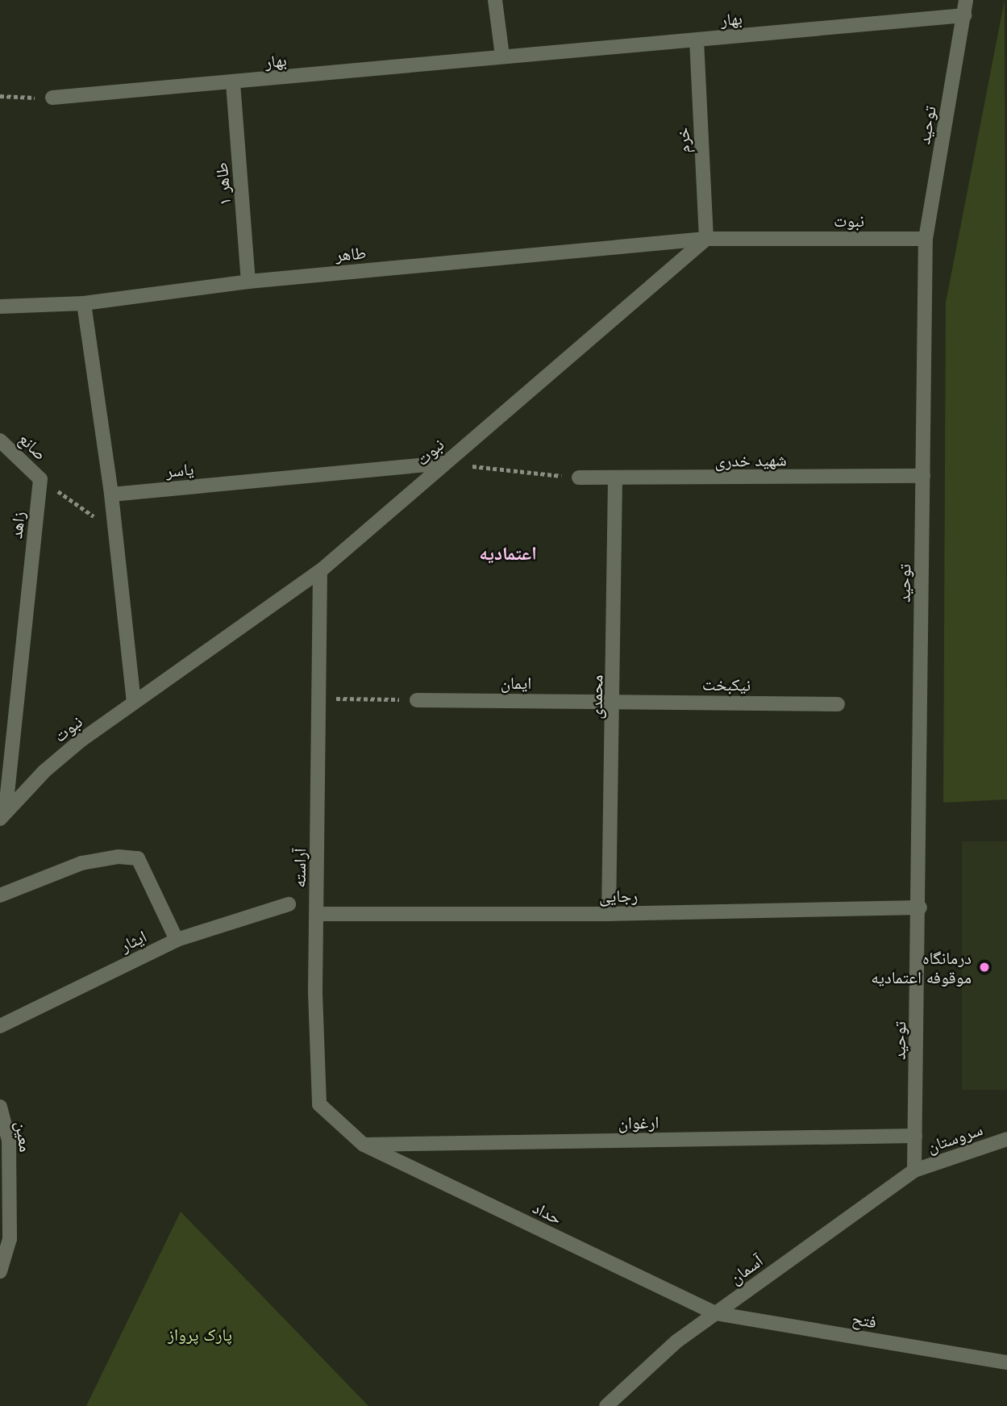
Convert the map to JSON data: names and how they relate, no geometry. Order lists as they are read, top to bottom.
{
  "streets": {
    "street": [
      "بهار",
      "توحید",
      "خرم",
      "طاهر ۱",
      "نبوت",
      "طاهر",
      "صانع",
      "شهید خدری",
      "یاسر",
      "زاهد",
      "ایمان",
      "نیکبخت",
      "محمدی",
      "آراسته",
      "رجایی",
      "ایثار",
      "ارغوان",
      "معین",
      "سروستان",
      "حداد",
      "آسمان",
      "فتح"
    ]
  },
  "crossings": [
    ["بهار", "توحید"],
    ["بهار", "خرم"],
    ["بهار", "طاهر ۱"],
    ["توحید", "نبوت"],
    ["توحید", "شهید خدری"],
    ["توحید", "رجایی"],
    ["توحید", "ارغوان"],
    ["توحید", "سروستان"],
    ["توحید", "آسمان"],
    ["خرم", "نبوت"],
    ["خرم", "طاهر"],
    ["طاهر ۱", "طاهر"],
    ["نبوت", "طاهر"],
    ["نبوت", "یاسر"],
    ["نبوت", "زاهد"],
    ["نبوت", "آراسته"],
    ["صانع", "زاهد"],
    ["شهید خدری", "محمدی"],
    ["ایمان", "نیکبخت"],
    ["ایمان", "محمدی"],
    ["نیکبخت", "محمدی"],
    ["محمدی", "رجایی"],
    ["آراسته", "رجایی"],
    ["آراسته", "ارغوان"],
    ["آراسته", "حداد"],
    ["ارغوان", "حداد"],
    ["سروستان", "آسمان"],
    ["حداد", "آسمان"],
    ["حداد", "فتح"],
    ["آسمان", "فتح"]
  ],
  "districts": ["اعتمادیه"],
  "parks": ["پارک پرواز"],
  "places": ["درمانگاه موقوفه اعتمادیه"]
}
